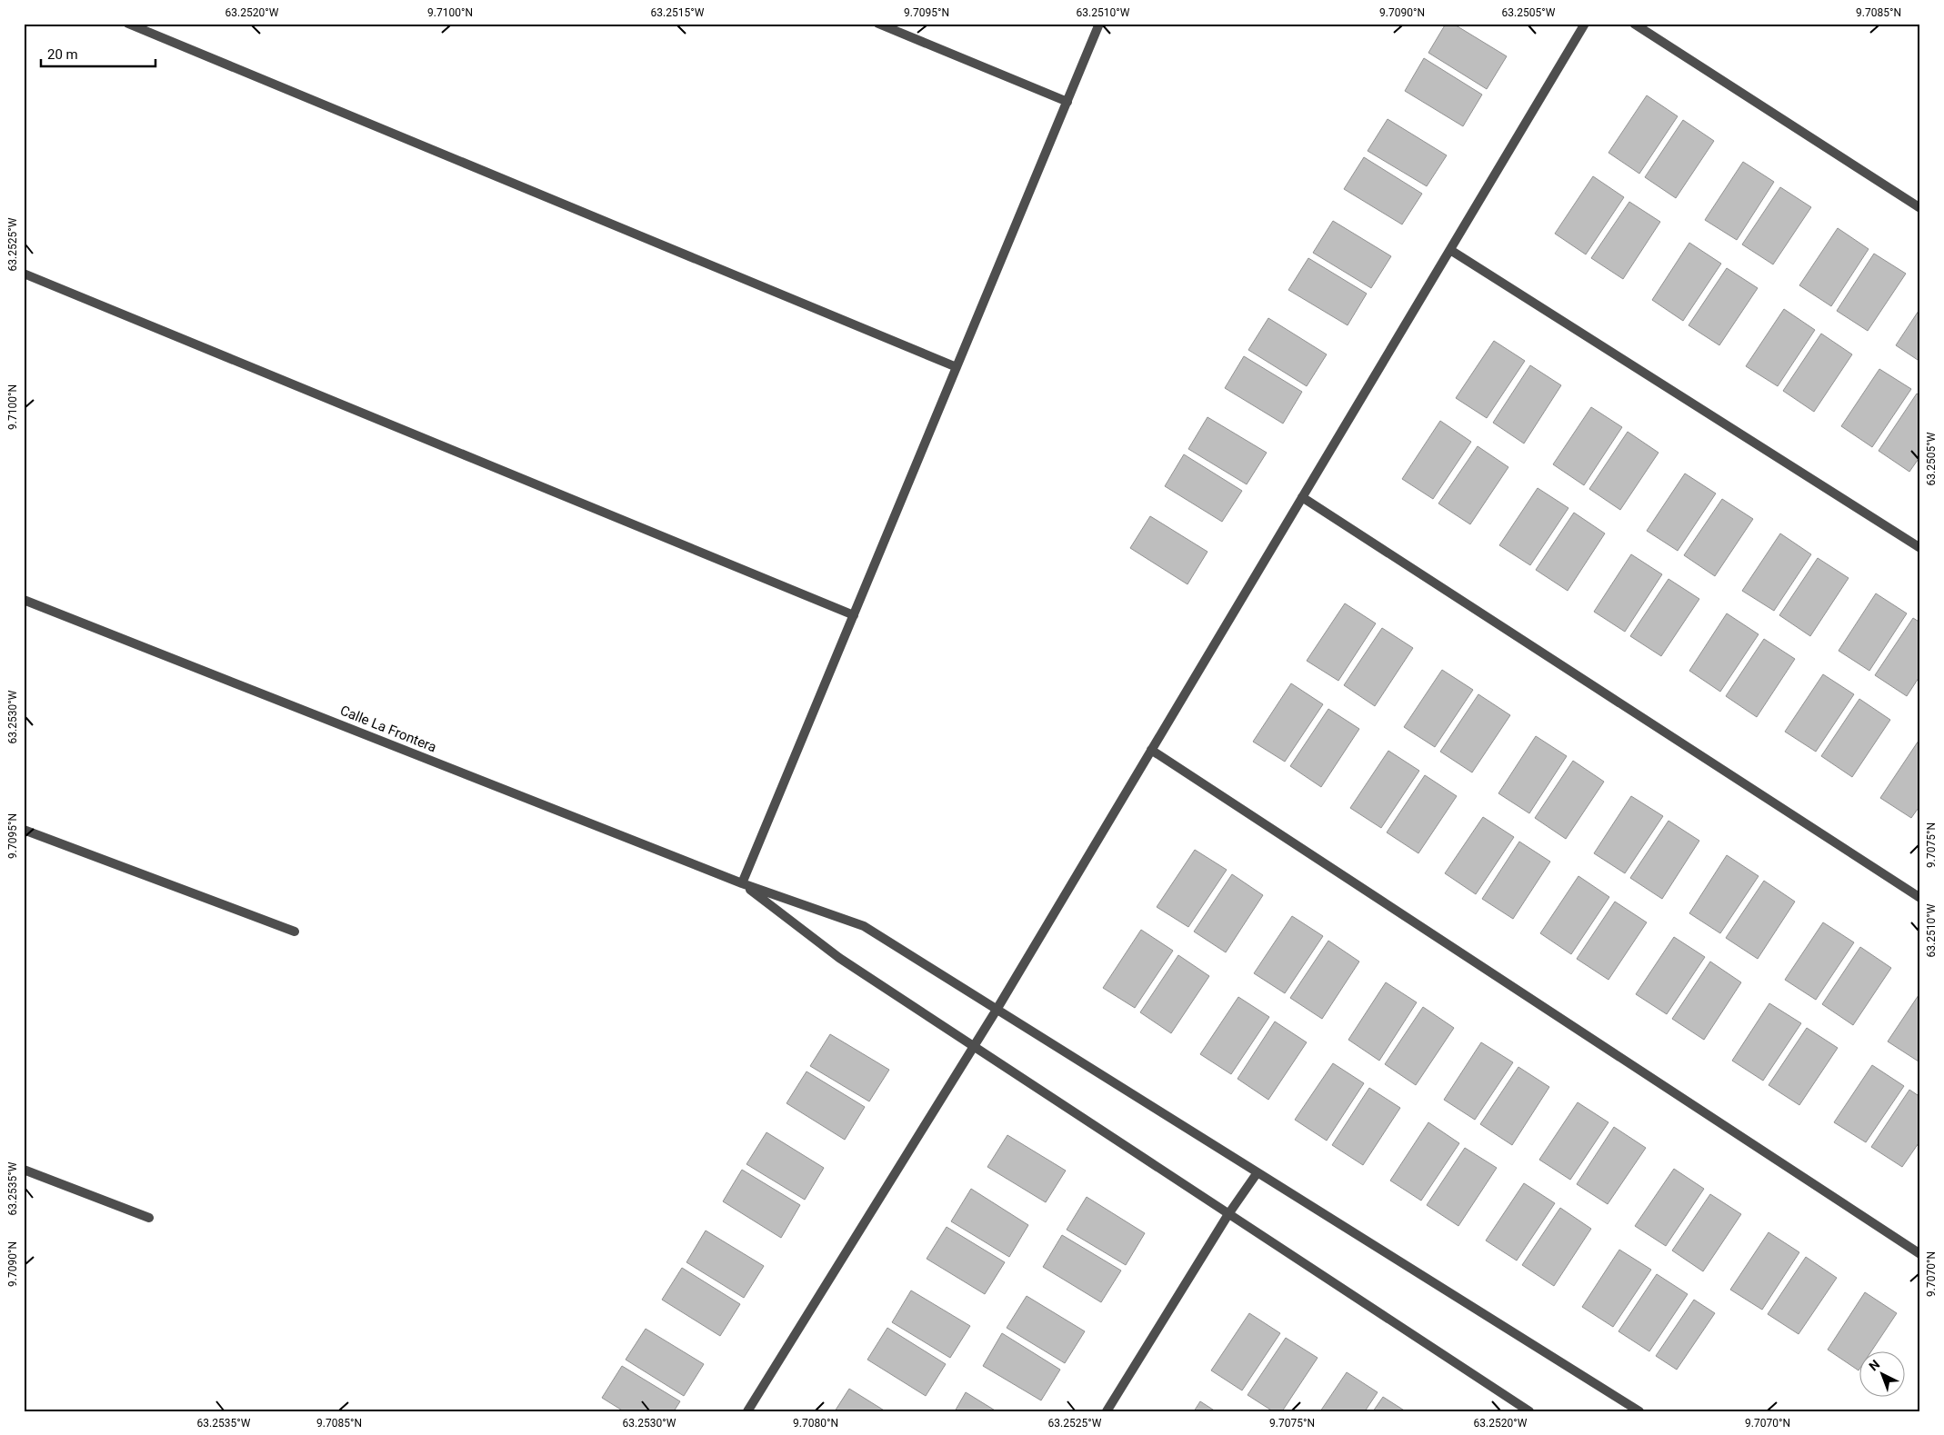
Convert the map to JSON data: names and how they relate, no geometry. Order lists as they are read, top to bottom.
{
  "streets": {
    "street": ["Calle La Frontera"]
  },
  "scale_bar": "20 m",
  "north": "top left",
  "coordinates": [
    "63.2520°W",
    "9.7100°N",
    "63.2515°W",
    "9.7095°N",
    "63.2510°W",
    "9.7090°N",
    "63.2505°W",
    "9.7085°N",
    "63.2525°W",
    "63.2530°W",
    "9.7075°N",
    "63.2535°W",
    "9.7070°N",
    "9.7080°N"
  ]
}
